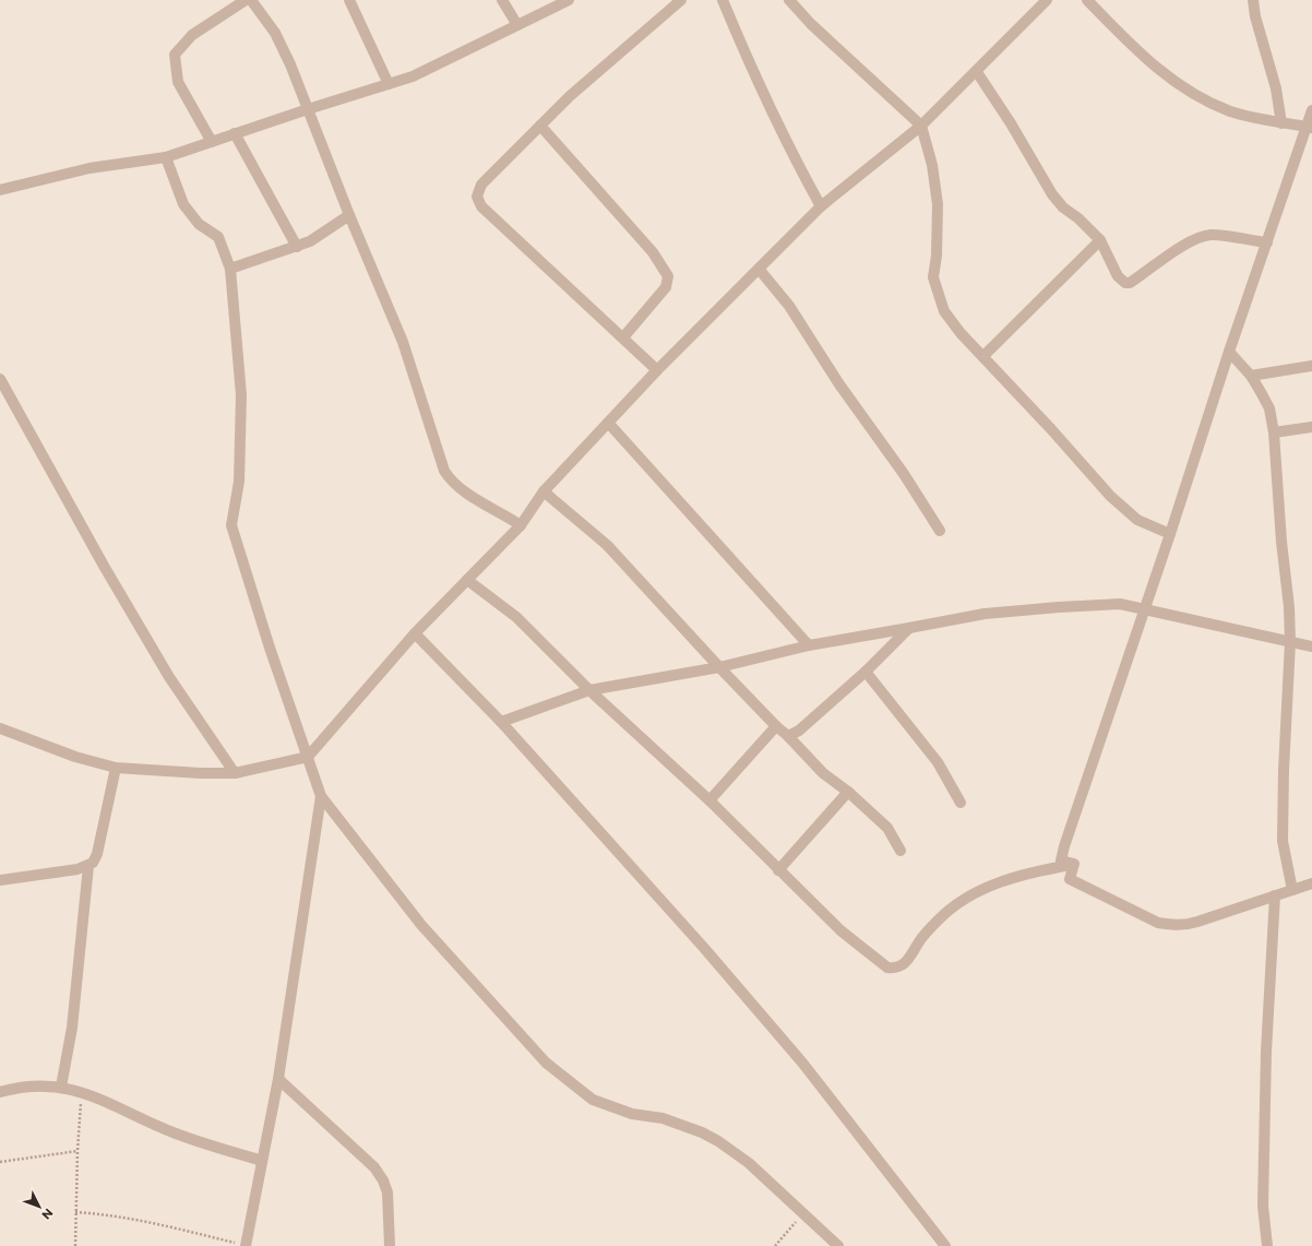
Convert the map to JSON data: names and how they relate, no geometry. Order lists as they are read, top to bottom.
{
  "north": "bottom right"
}
